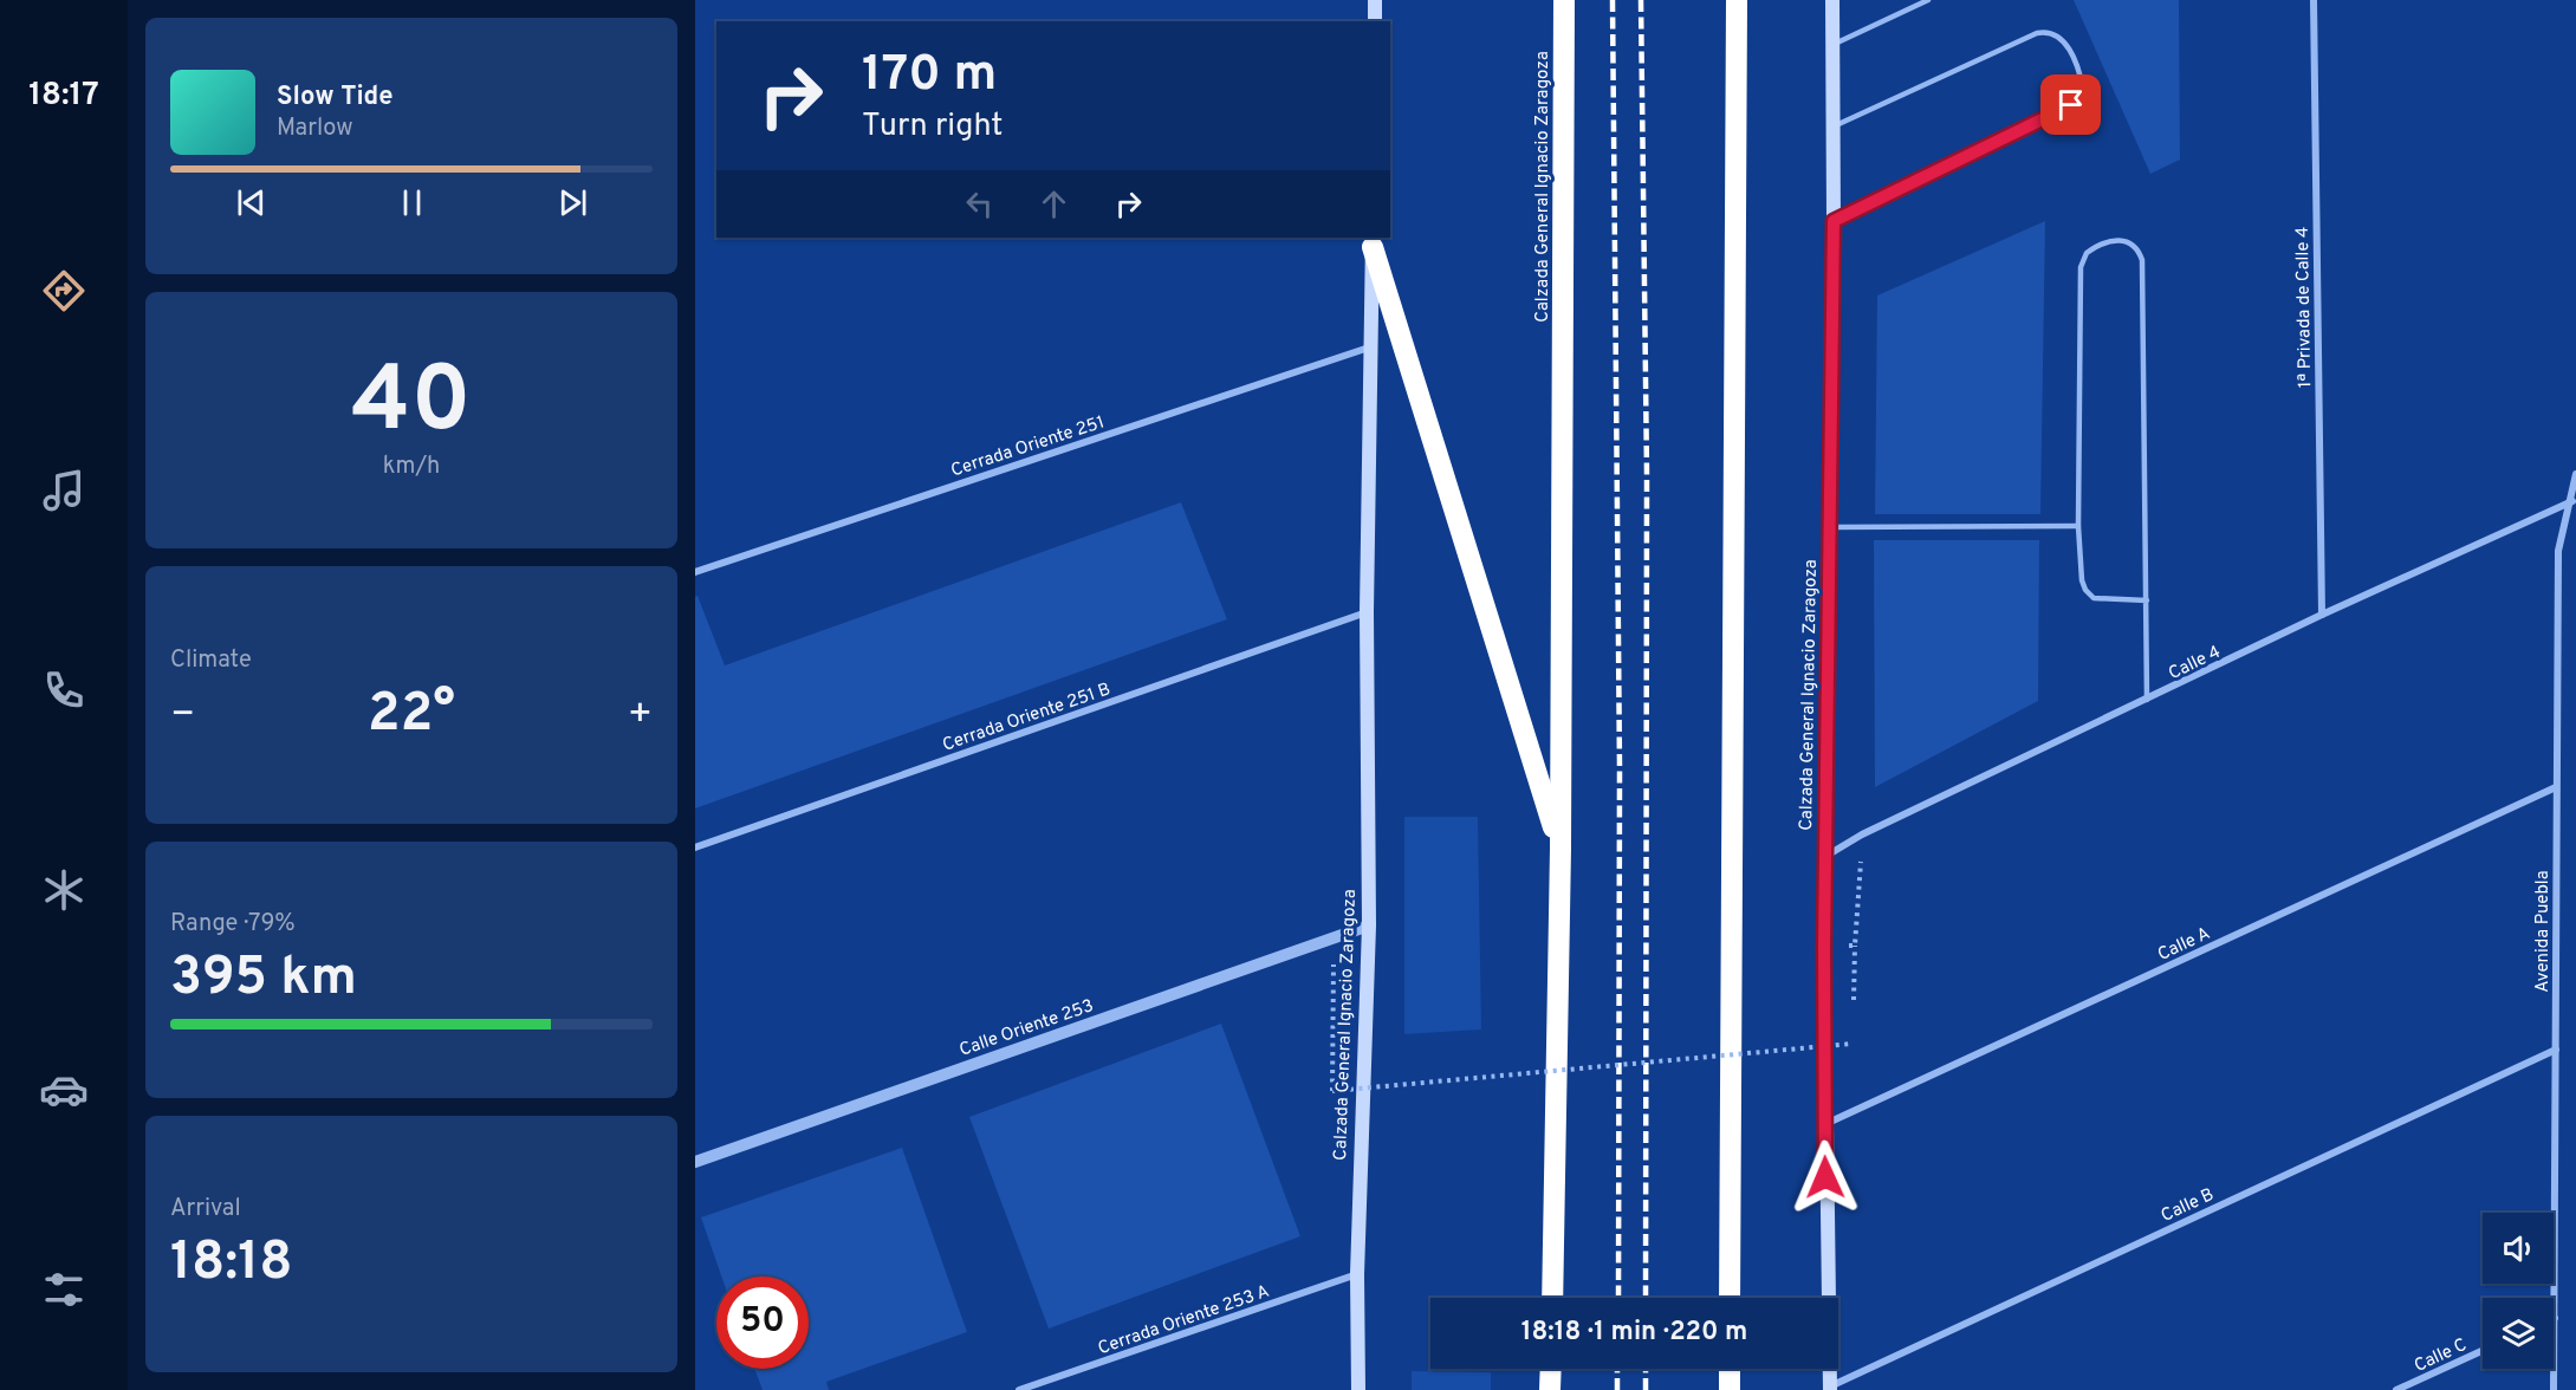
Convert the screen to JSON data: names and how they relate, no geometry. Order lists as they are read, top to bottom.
{
  "streets": {
    "highway": ["Calzada General Ignacio Zaragoza"],
    "street": [
      "1ª Privada de Calle 4",
      "Cerrada Oriente 251",
      "Calle 4",
      "Cerrada Oriente 251 B",
      "Avenida Puebla",
      "Calle A",
      "Calle Oriente 253",
      "Calle B",
      "Cerrada Oriente 253 A",
      "Calle C"
    ]
  },
  "crossings": [
    ["Calzada General Ignacio Zaragoza", "Cerrada Oriente 251"],
    ["Calzada General Ignacio Zaragoza", "Calle 4"],
    ["Calzada General Ignacio Zaragoza", "Cerrada Oriente 251 B"],
    ["Calzada General Ignacio Zaragoza", "Calle A"],
    ["Calzada General Ignacio Zaragoza", "Calle Oriente 253"],
    ["Calzada General Ignacio Zaragoza", "Calle B"],
    ["Calzada General Ignacio Zaragoza", "Cerrada Oriente 253 A"],
    ["1ª Privada de Calle 4", "Calle 4"],
    ["Calle 4", "Avenida Puebla"],
    ["Avenida Puebla", "Calle A"],
    ["Avenida Puebla", "Calle B"]
  ],
  "page": {
    "tabs": "18:17",
    "turn": ["170 m", "Turn right"],
    "song": ["Slow Tide", "Marlow"],
    "tile": [
      ["40", "km/h"],
      "Climate",
      ["Range · 79%", "395 km"],
      ["Arrival", "18:18"]
    ],
    "heat": ["−", "22°", "+"],
    "limit": "50",
    "trip": "18:18 · 1 min · 220 m"
  }
}
